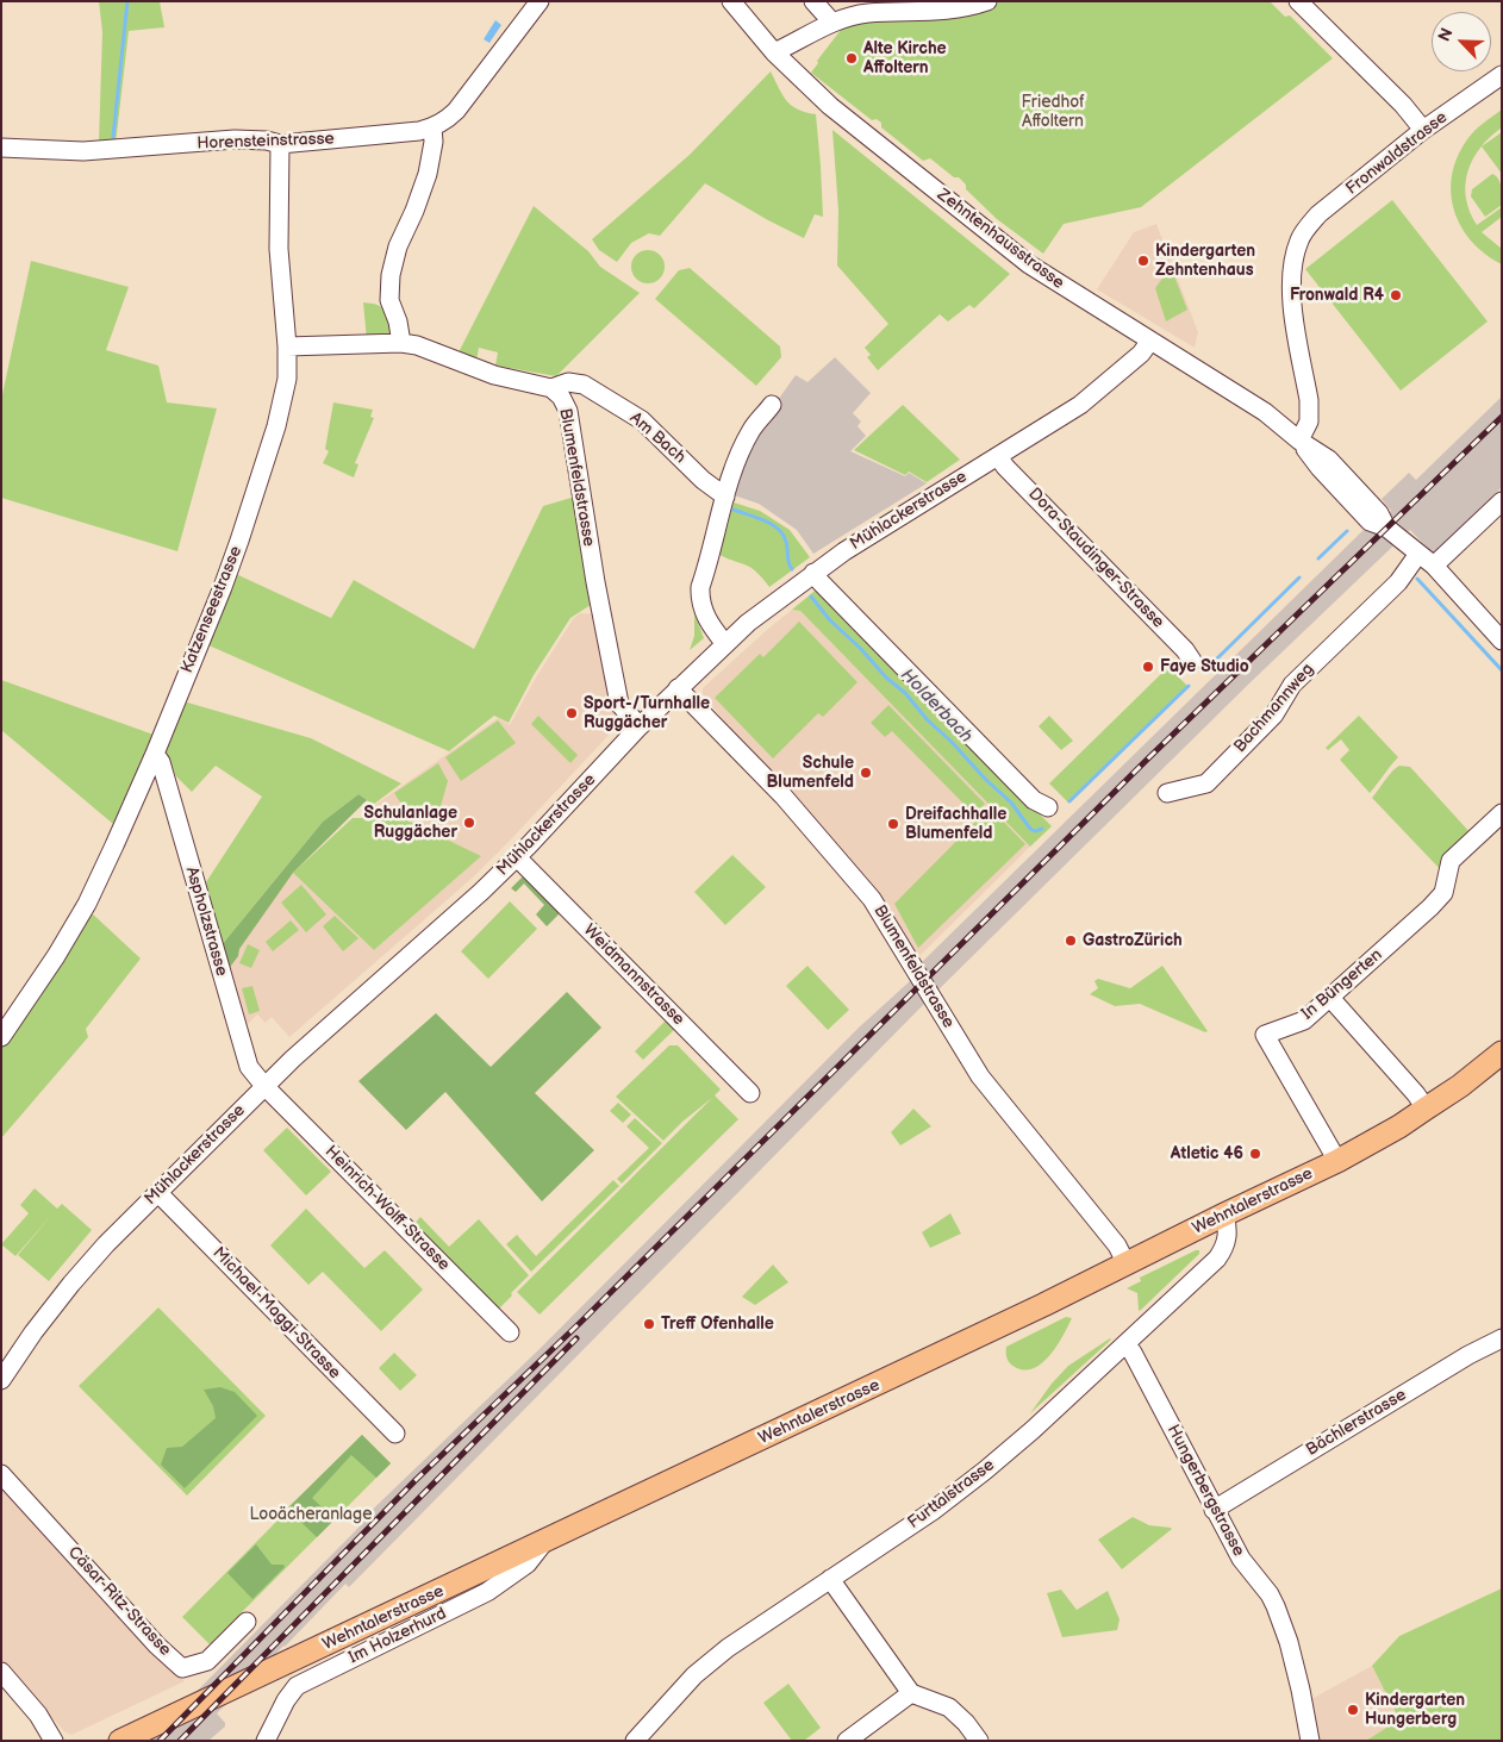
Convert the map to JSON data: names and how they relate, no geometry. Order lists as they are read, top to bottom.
{
  "streets": {
    "main road": ["Wehntalerstrasse"],
    "street": [
      "Horensteinstrasse",
      "Fronwaldstrasse",
      "Zehntenhausstrasse",
      "Am Bach",
      "Blumenfeldstrasse",
      "Mühlackerstrasse",
      "Dora-Staudinger-Strasse",
      "Katzenseestrasse",
      "Bachmannweg",
      "Aspholzstrasse",
      "Weidmannstrasse",
      "In Büngerten",
      "Heinrich-Wolff-Strasse",
      "Michael-Maggi-Strasse",
      "Bächlerstrasse",
      "Hungerbergstrasse",
      "Furttalstrasse",
      "Cäsar-Ritz-Strasse",
      "Im Holzerhurd"
    ]
  },
  "crossings": [
    ["Horensteinstrasse", "Katzenseestrasse"],
    ["Fronwaldstrasse", "Zehntenhausstrasse"],
    ["Zehntenhausstrasse", "Mühlackerstrasse"],
    ["Zehntenhausstrasse", "Bachmannweg"],
    ["Am Bach", "Blumenfeldstrasse"],
    ["Blumenfeldstrasse", "Mühlackerstrasse"],
    ["Blumenfeldstrasse", "Katzenseestrasse"],
    ["Blumenfeldstrasse", "Wehntalerstrasse"],
    ["Mühlackerstrasse", "Dora-Staudinger-Strasse"],
    ["Mühlackerstrasse", "Aspholzstrasse"],
    ["Mühlackerstrasse", "Weidmannstrasse"],
    ["Mühlackerstrasse", "Heinrich-Wolff-Strasse"],
    ["Mühlackerstrasse", "Michael-Maggi-Strasse"],
    ["Katzenseestrasse", "Aspholzstrasse"],
    ["Aspholzstrasse", "Heinrich-Wolff-Strasse"],
    ["In Büngerten", "Wehntalerstrasse"],
    ["Wehntalerstrasse", "Furttalstrasse"],
    ["Wehntalerstrasse", "Im Holzerhurd"],
    ["Bächlerstrasse", "Hungerbergstrasse"],
    ["Hungerbergstrasse", "Furttalstrasse"]
  ],
  "water": ["Holderbach"],
  "parks": ["Friedhof Affoltern", "Looächeranlage"],
  "places": [
    "Alte Kirche Affoltern",
    "Kindergarten Zehntenhaus",
    "Fronwald R4",
    "Faye Studio",
    "Sport-/Turnhalle Ruggächer",
    "Schule Blumenfeld",
    "Schulanlage Ruggächer",
    "Dreifachhalle Blumenfeld",
    "GastroZürich",
    "Atletic 46",
    "Treff Ofenhalle",
    "Kindergarten Hungerberg"
  ],
  "north": "top left"
}
